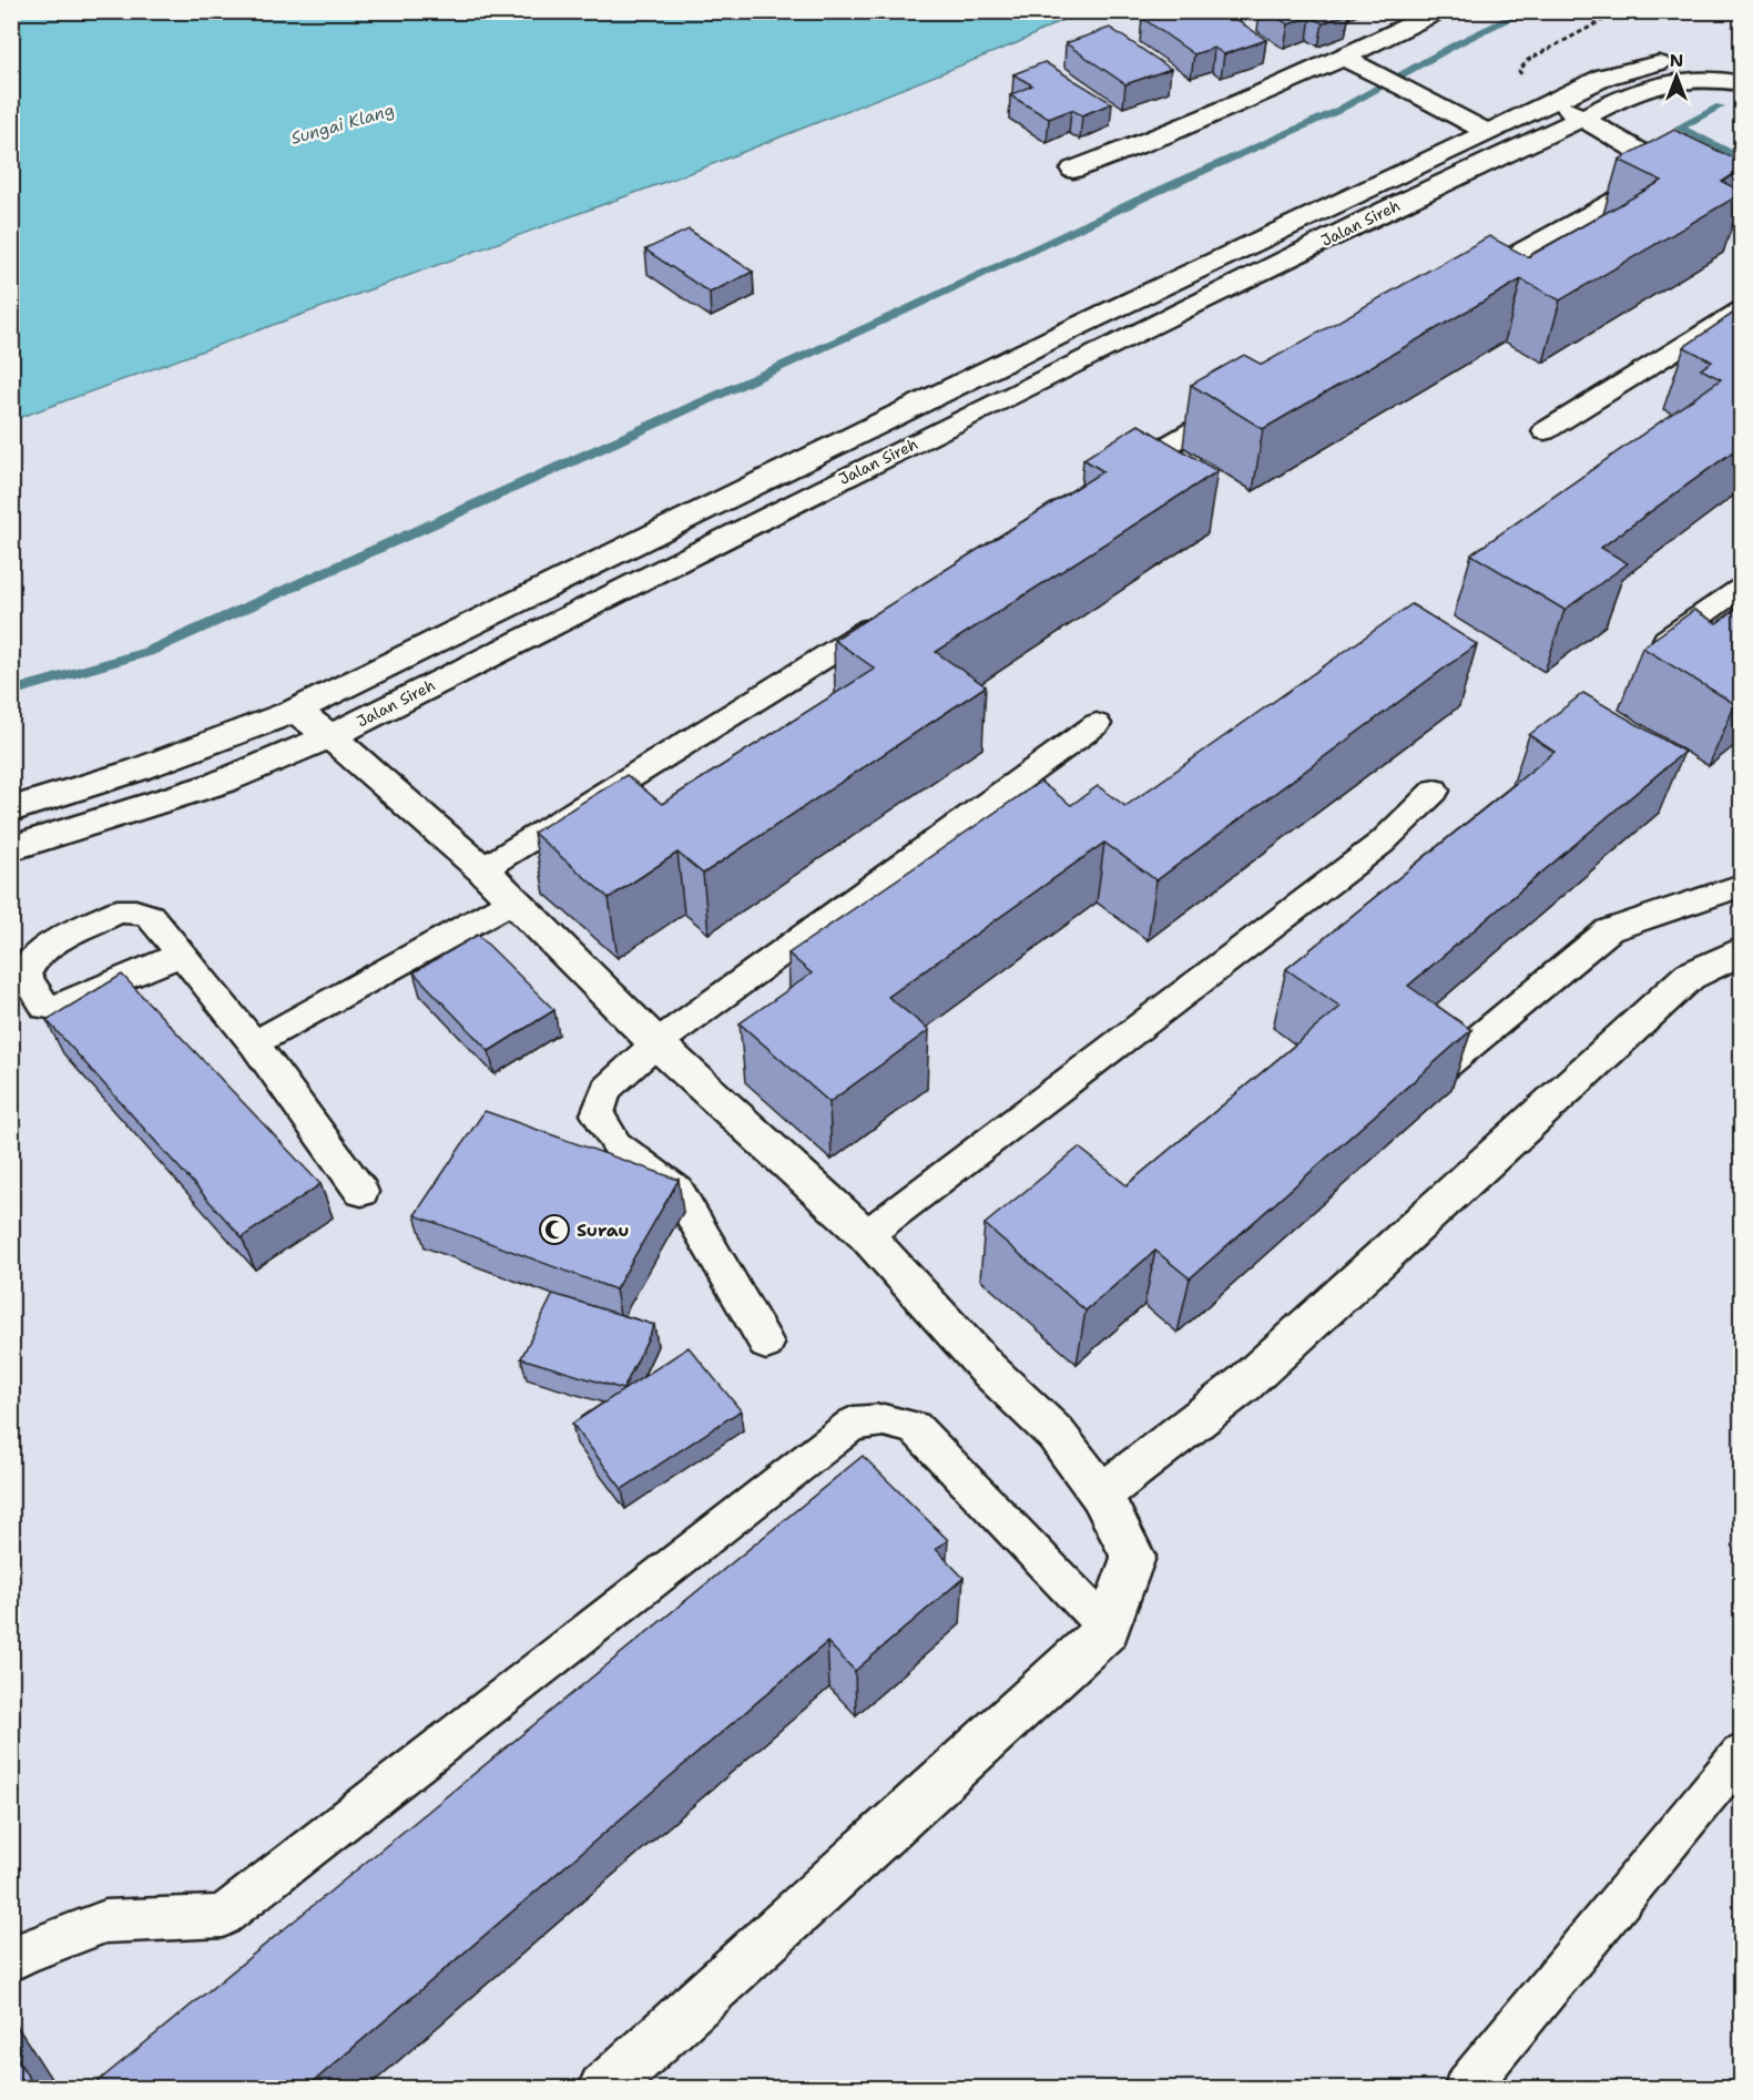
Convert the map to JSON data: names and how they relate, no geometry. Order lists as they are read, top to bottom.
{
  "streets": {
    "street": ["Jalan Sireh"]
  },
  "water": ["Sungai Klang"],
  "places": {
    "mosque": ["Surau"]
  },
  "north": "top"
}
